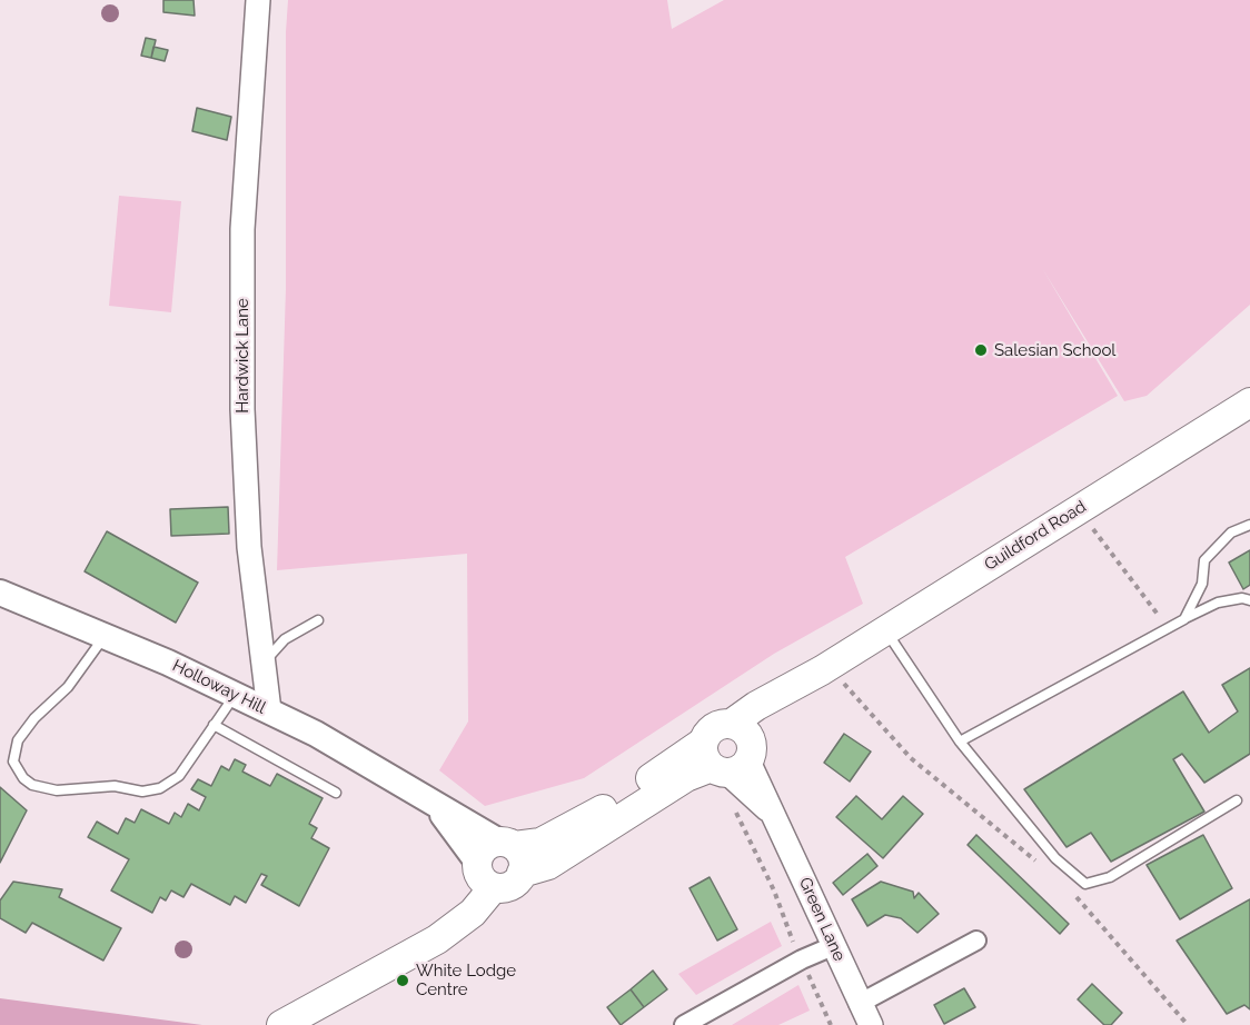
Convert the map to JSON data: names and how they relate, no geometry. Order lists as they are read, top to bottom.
{
  "streets": {
    "main road": ["Guildford Road", "Holloway Hill"],
    "street": ["Hardwick Lane", "Green Lane"]
  },
  "crossings": [
    ["Hardwick Lane", "Holloway Hill"],
    ["Guildford Road", "Green Lane"]
  ],
  "places": ["Salesian School", "White Lodge Centre"]
}
